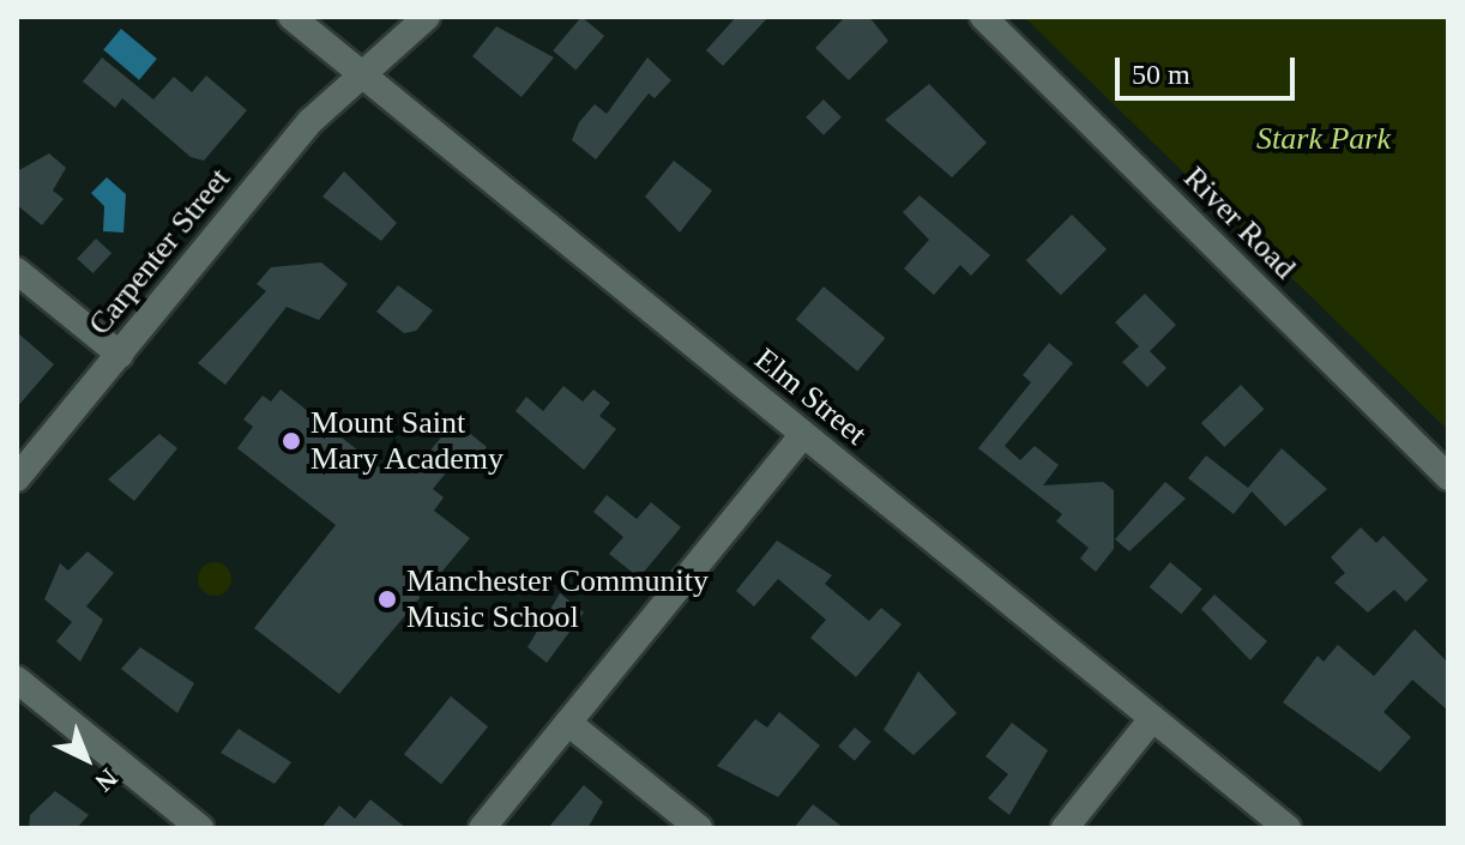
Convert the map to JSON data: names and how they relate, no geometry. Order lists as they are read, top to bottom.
{
  "streets": {
    "street": ["River Road", "Carpenter Street", "Elm Street"]
  },
  "crossings": [
    ["Carpenter Street", "Elm Street"]
  ],
  "parks": ["Stark Park"],
  "places": ["Mount Saint Mary Academy", "Manchester Community Music School"],
  "scale_bar": "50 m",
  "north": "bottom right"
}
